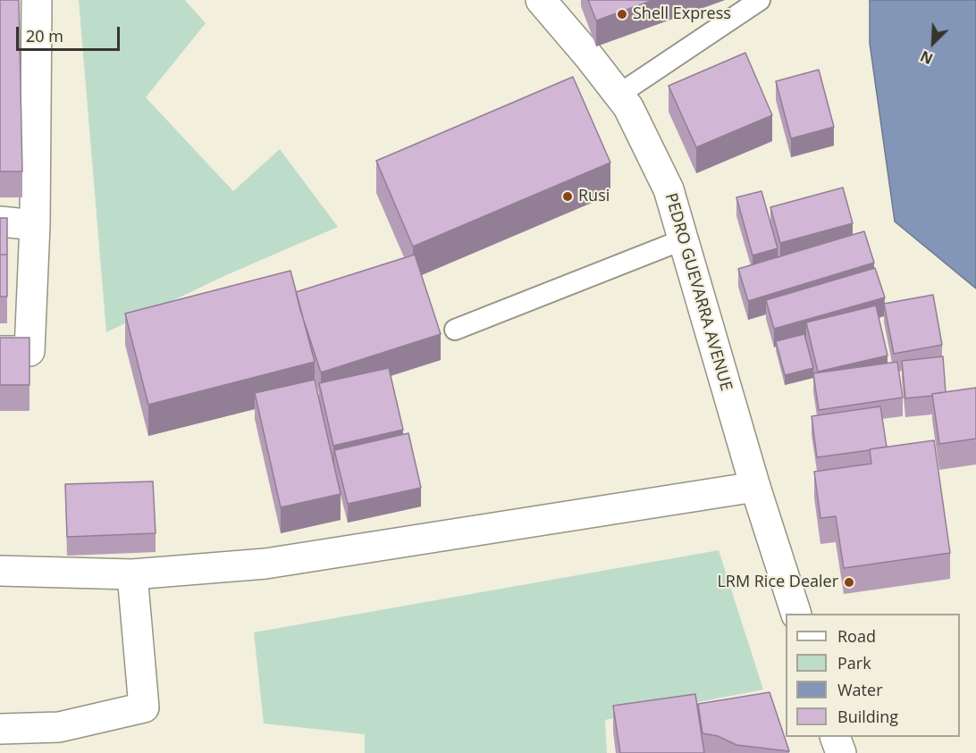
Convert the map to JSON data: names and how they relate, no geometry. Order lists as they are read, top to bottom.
{
  "streets": {
    "street": ["PEDRO GUEVARRA AVENUE"]
  },
  "places": ["Shell Express", "Rusi", "LRM Rice Dealer"],
  "legend": [
    "Road",
    "Park",
    "Water",
    "Building"
  ],
  "scale_bar": "20 m",
  "north": "bottom left"
}
